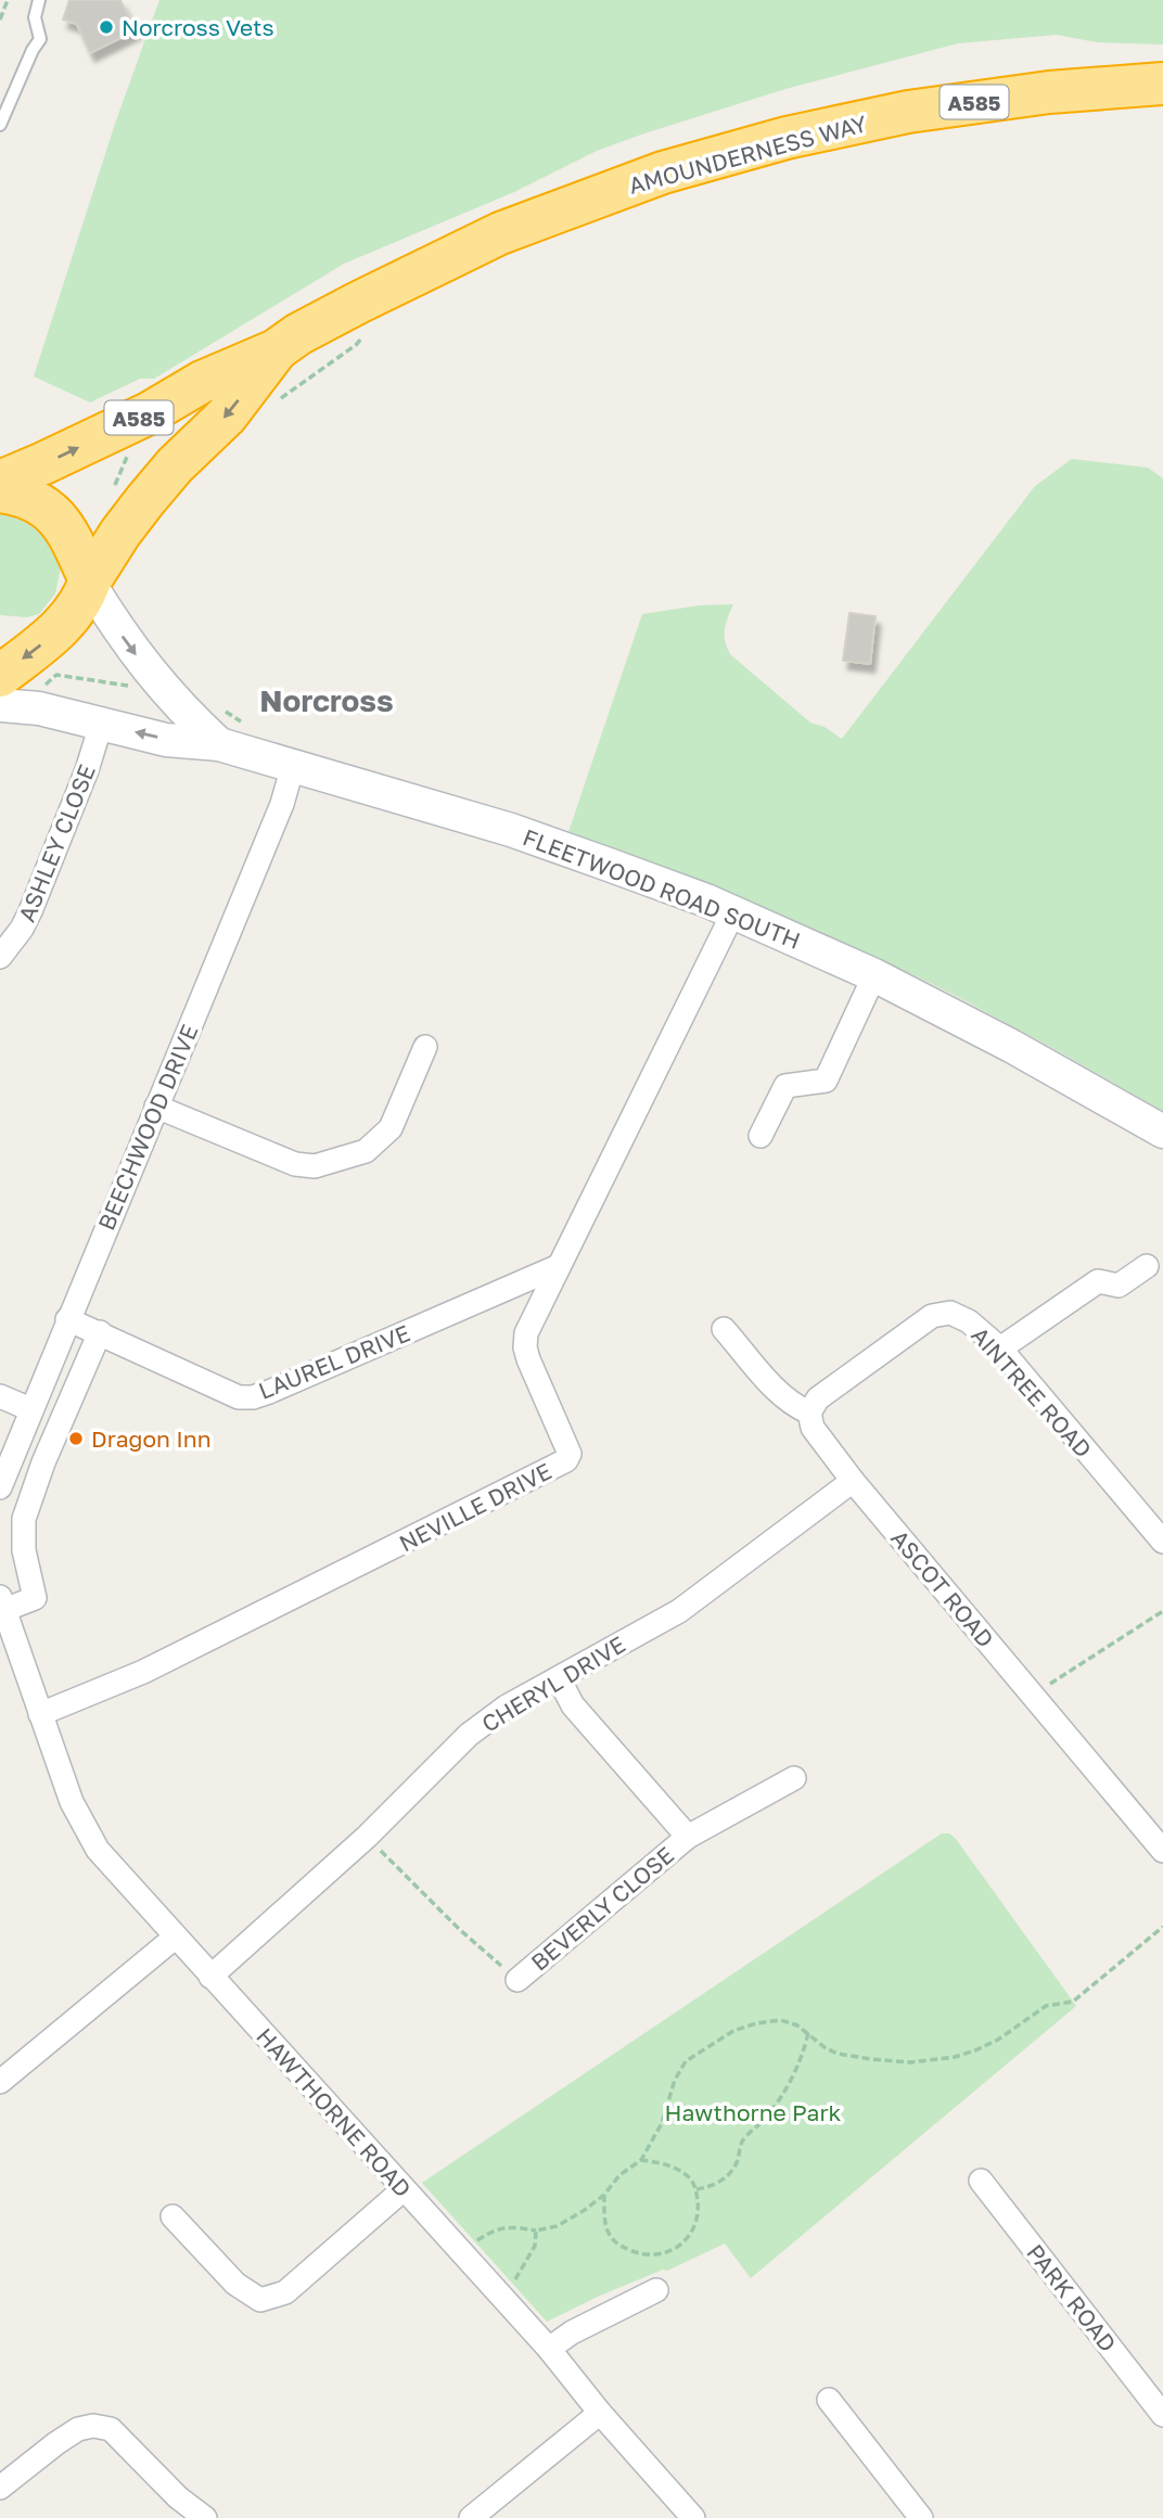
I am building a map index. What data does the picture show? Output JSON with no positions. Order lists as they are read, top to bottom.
{
  "streets": {
    "highway": ["A585", "AMOUNDERNESS WAY"],
    "main road": ["FLEETWOOD ROAD SOUTH"],
    "street": [
      "ASHLEY CLOSE",
      "BEECHWOOD DRIVE",
      "LAUREL DRIVE",
      "AINTREE ROAD",
      "NEVILLE DRIVE",
      "ASCOT ROAD",
      "CHERYL DRIVE",
      "BEVERLY CLOSE",
      "HAWTHORNE ROAD",
      "PARK ROAD"
    ]
  },
  "crossings": [
    ["A585", "AMOUNDERNESS WAY"],
    ["A585", "FLEETWOOD ROAD SOUTH"],
    ["AMOUNDERNESS WAY", "FLEETWOOD ROAD SOUTH"],
    ["ASHLEY CLOSE", "FLEETWOOD ROAD SOUTH"],
    ["FLEETWOOD ROAD SOUTH", "BEECHWOOD DRIVE"],
    ["FLEETWOOD ROAD SOUTH", "NEVILLE DRIVE"],
    ["BEECHWOOD DRIVE", "LAUREL DRIVE"],
    ["LAUREL DRIVE", "NEVILLE DRIVE"],
    ["AINTREE ROAD", "ASCOT ROAD"],
    ["NEVILLE DRIVE", "HAWTHORNE ROAD"],
    ["ASCOT ROAD", "CHERYL DRIVE"],
    ["CHERYL DRIVE", "BEVERLY CLOSE"],
    ["CHERYL DRIVE", "HAWTHORNE ROAD"]
  ],
  "districts": ["Norcross"],
  "parks": ["Hawthorne Park"],
  "places": ["Norcross Vets", "Dragon Inn"]
}
